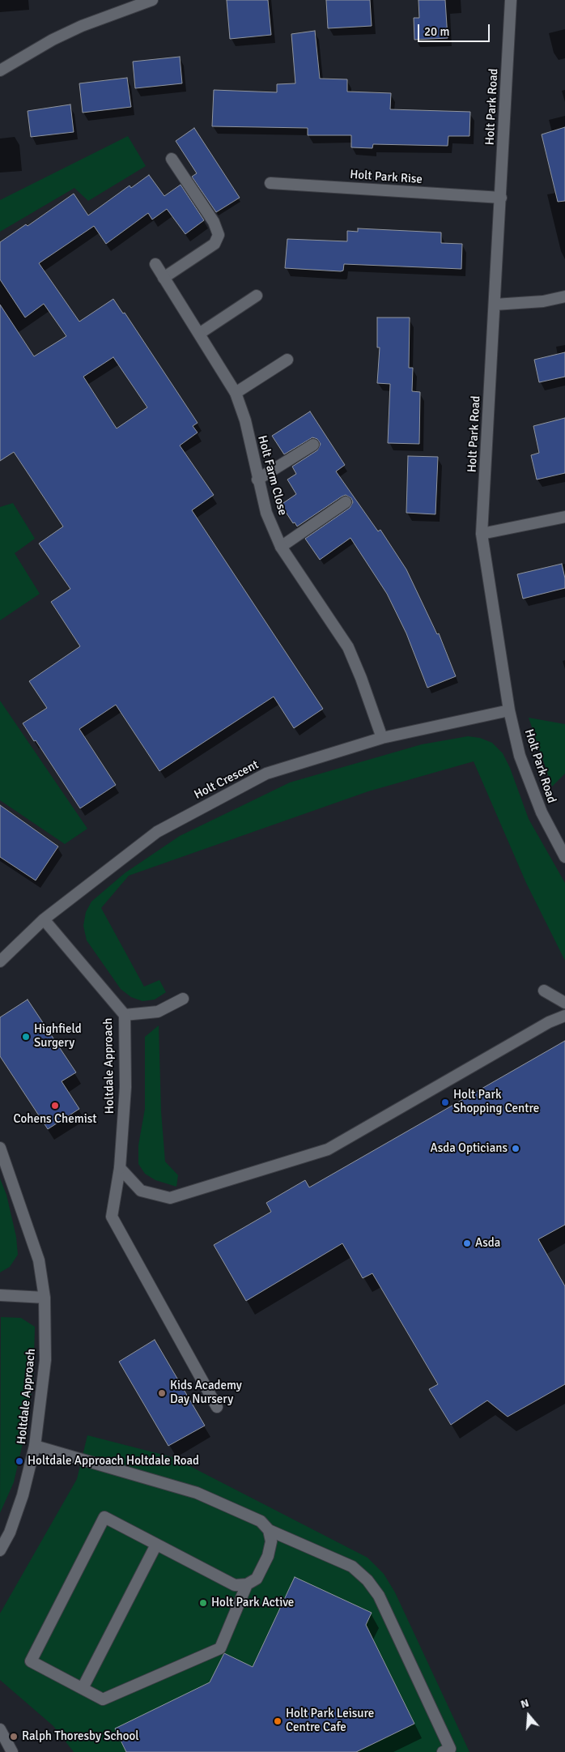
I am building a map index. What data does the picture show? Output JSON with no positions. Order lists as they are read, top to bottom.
{
  "streets": {
    "street": [
      "Holt Park Road",
      "Holt Park Rise",
      "Holt Farm Close",
      "Holt Crescent",
      "Holtdale Approach"
    ]
  },
  "crossings": [
    ["Holt Park Road", "Holt Park Rise"],
    ["Holt Park Road", "Holt Crescent"],
    ["Holt Farm Close", "Holt Crescent"],
    ["Holt Crescent", "Holtdale Approach"]
  ],
  "places": [
    "Highfield Surgery",
    "Holt Park Shopping Centre",
    "Cohens Chemist",
    "Asda Opticians",
    "Asda",
    "Kids Academy Day Nursery",
    "Holtdale Approach Holtdale Road",
    "Holt Park Active",
    "Holt Park Leisure Centre Cafe",
    "Ralph Thoresby School"
  ],
  "scale_bar": "20 m",
  "north": "top"
}
